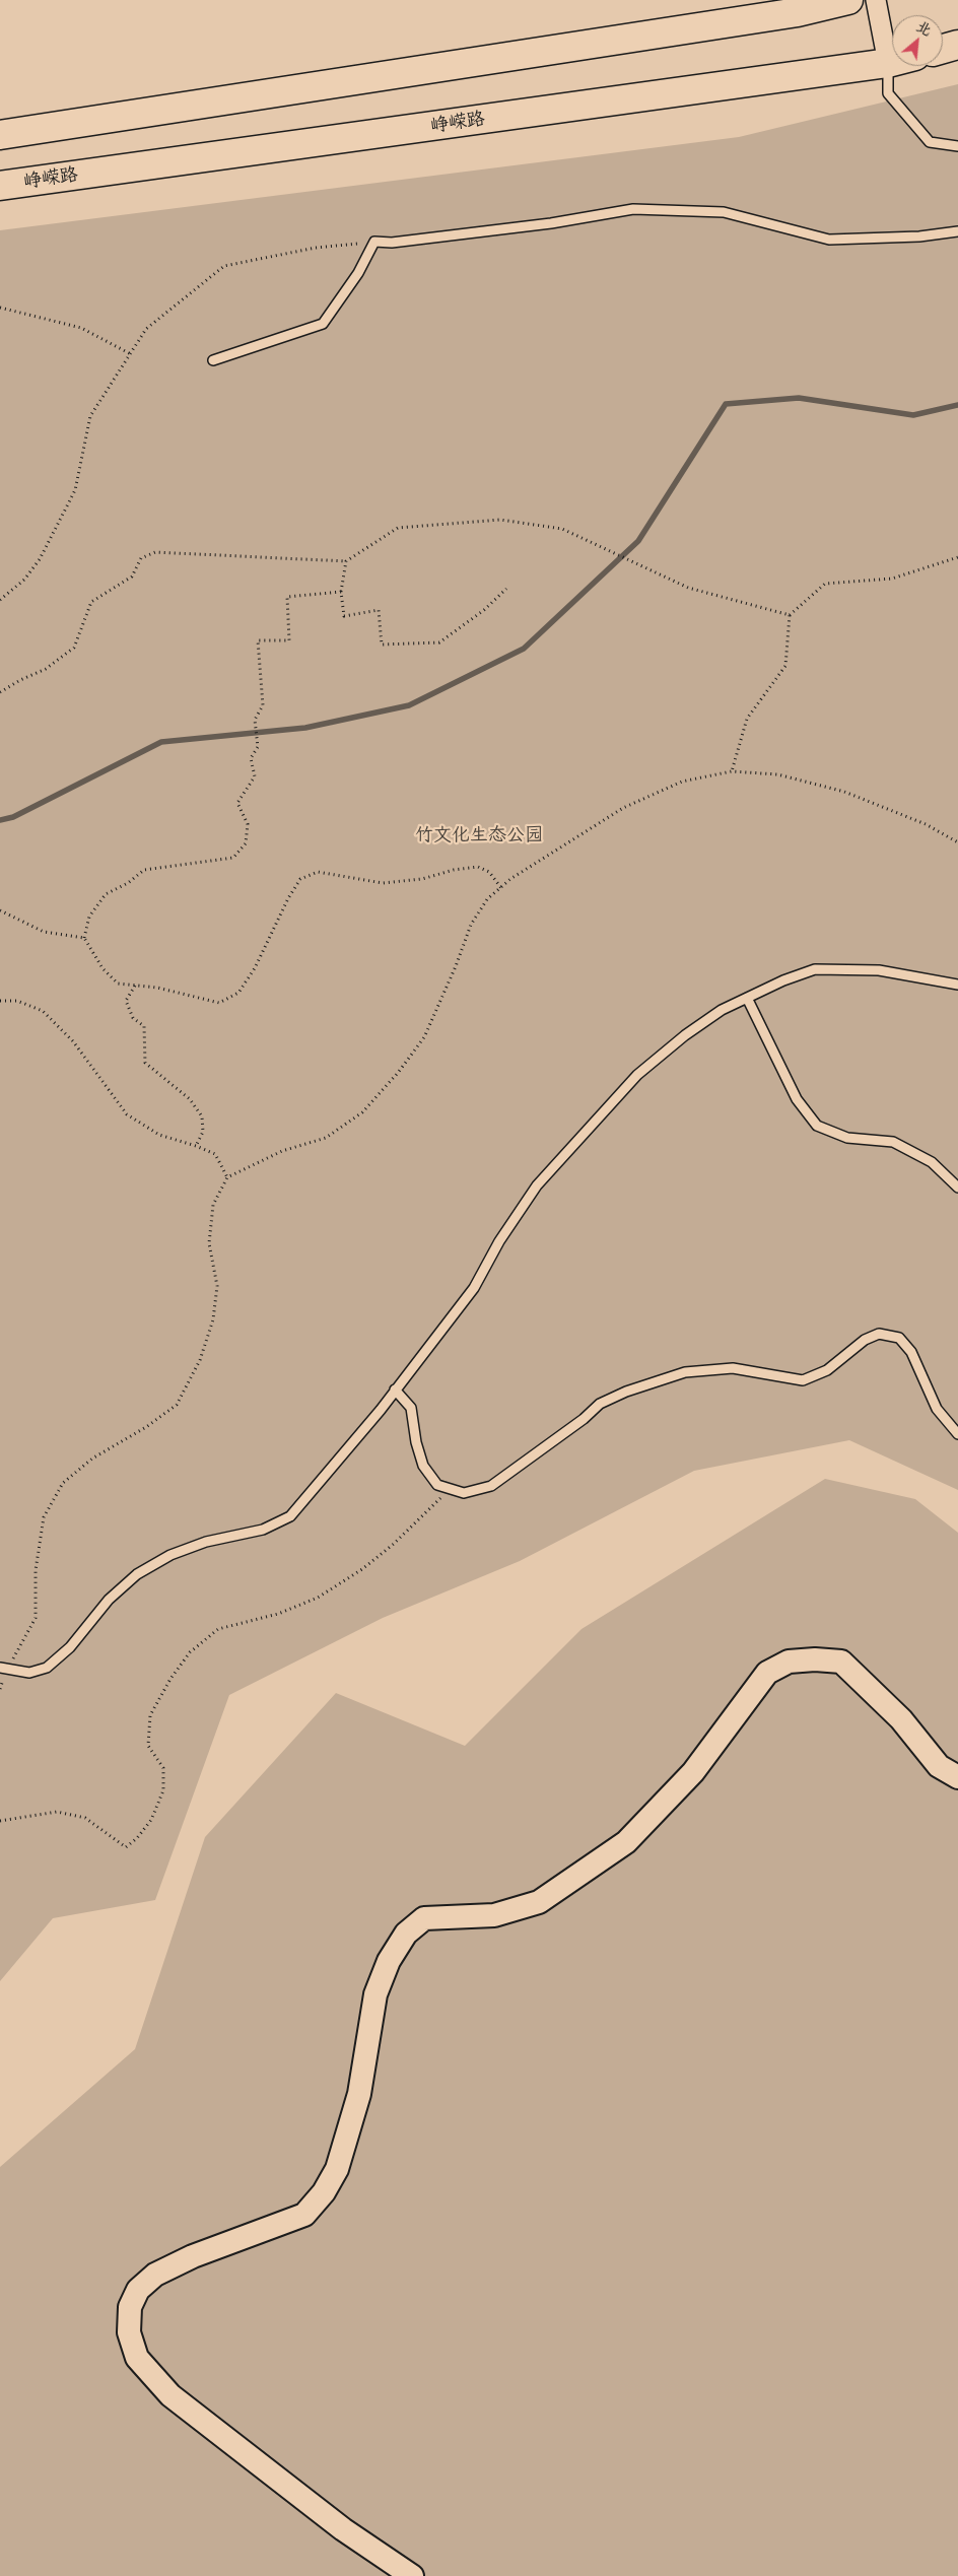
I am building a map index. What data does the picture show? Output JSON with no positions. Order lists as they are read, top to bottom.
{
  "streets": {
    "main road": ["峥嵘路"]
  },
  "parks": ["竹文化生态公园"],
  "north": "top right"
}
